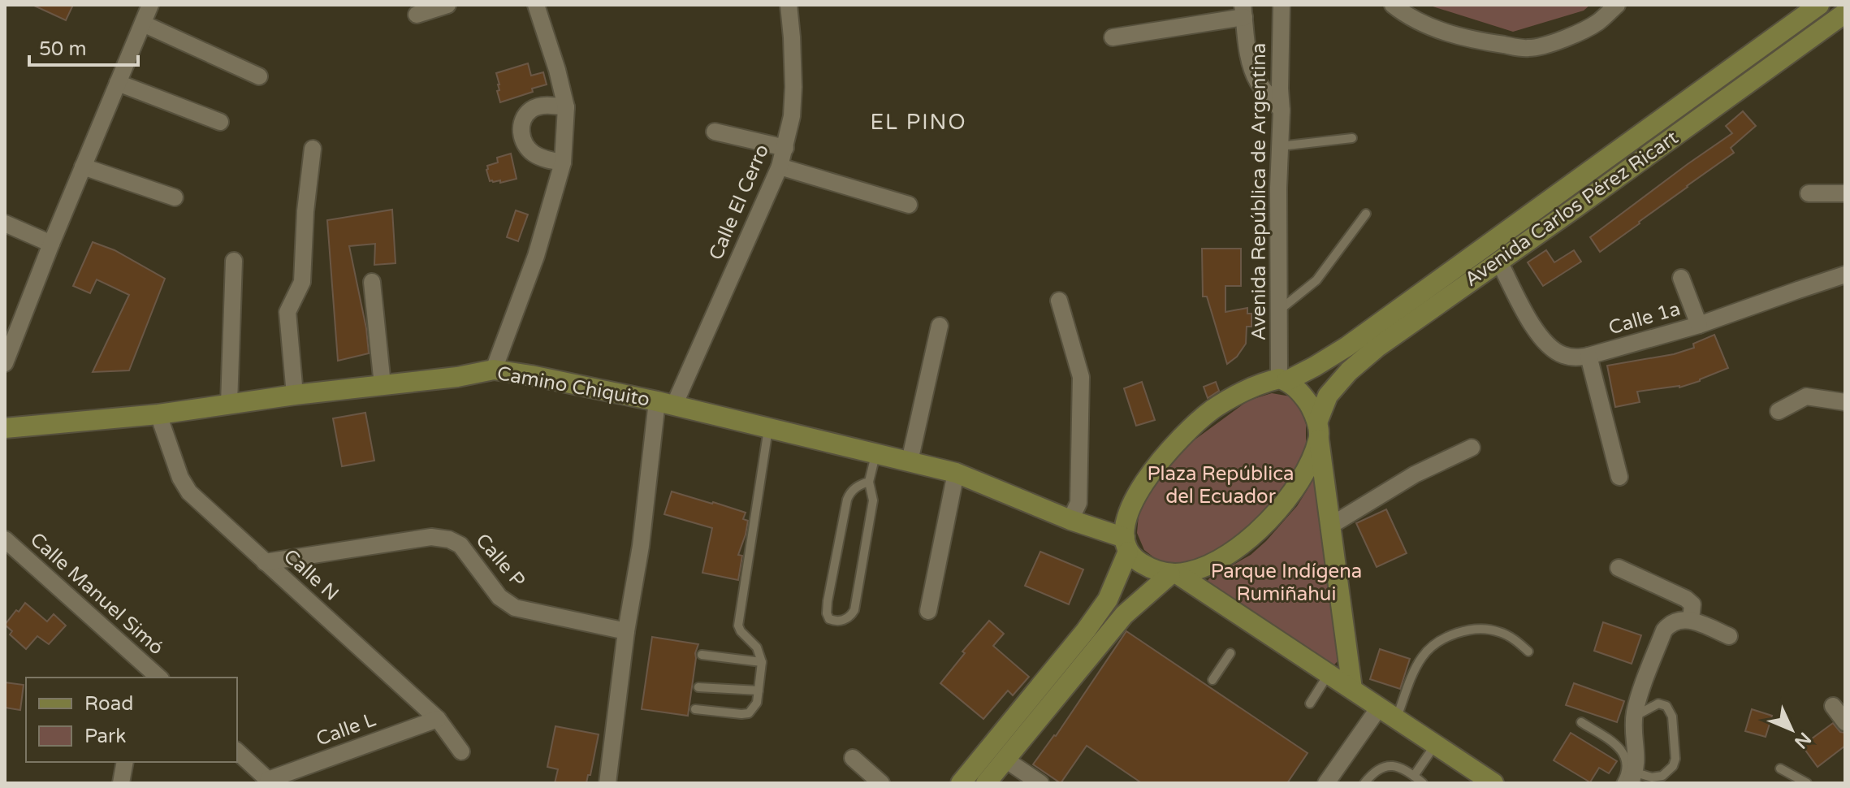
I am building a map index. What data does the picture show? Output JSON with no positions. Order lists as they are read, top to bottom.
{
  "streets": {
    "main road": ["Avenida Carlos Pérez Ricart", "Camino Chiquito"],
    "street": [
      "Avenida República de Argentina",
      "Calle El Cerro",
      "Calle 1a",
      "Calle P",
      "Calle N",
      "Calle Manuel Simó",
      "Calle L"
    ]
  },
  "crossings": [
    ["Avenida República de Argentina", "Avenida Carlos Pérez Ricart"],
    ["Calle El Cerro", "Camino Chiquito"],
    ["Calle El Cerro", "Calle P"],
    ["Avenida Carlos Pérez Ricart", "Calle 1a"],
    ["Camino Chiquito", "Calle N"],
    ["Calle P", "Calle N"],
    ["Calle N", "Calle L"]
  ],
  "districts": ["EL PINO"],
  "parks": ["Plaza República del Ecuador", "Parque Indígena Rumiñahui"],
  "legend": ["Road", "Park"],
  "scale_bar": "50 m",
  "north": "bottom right"
}
